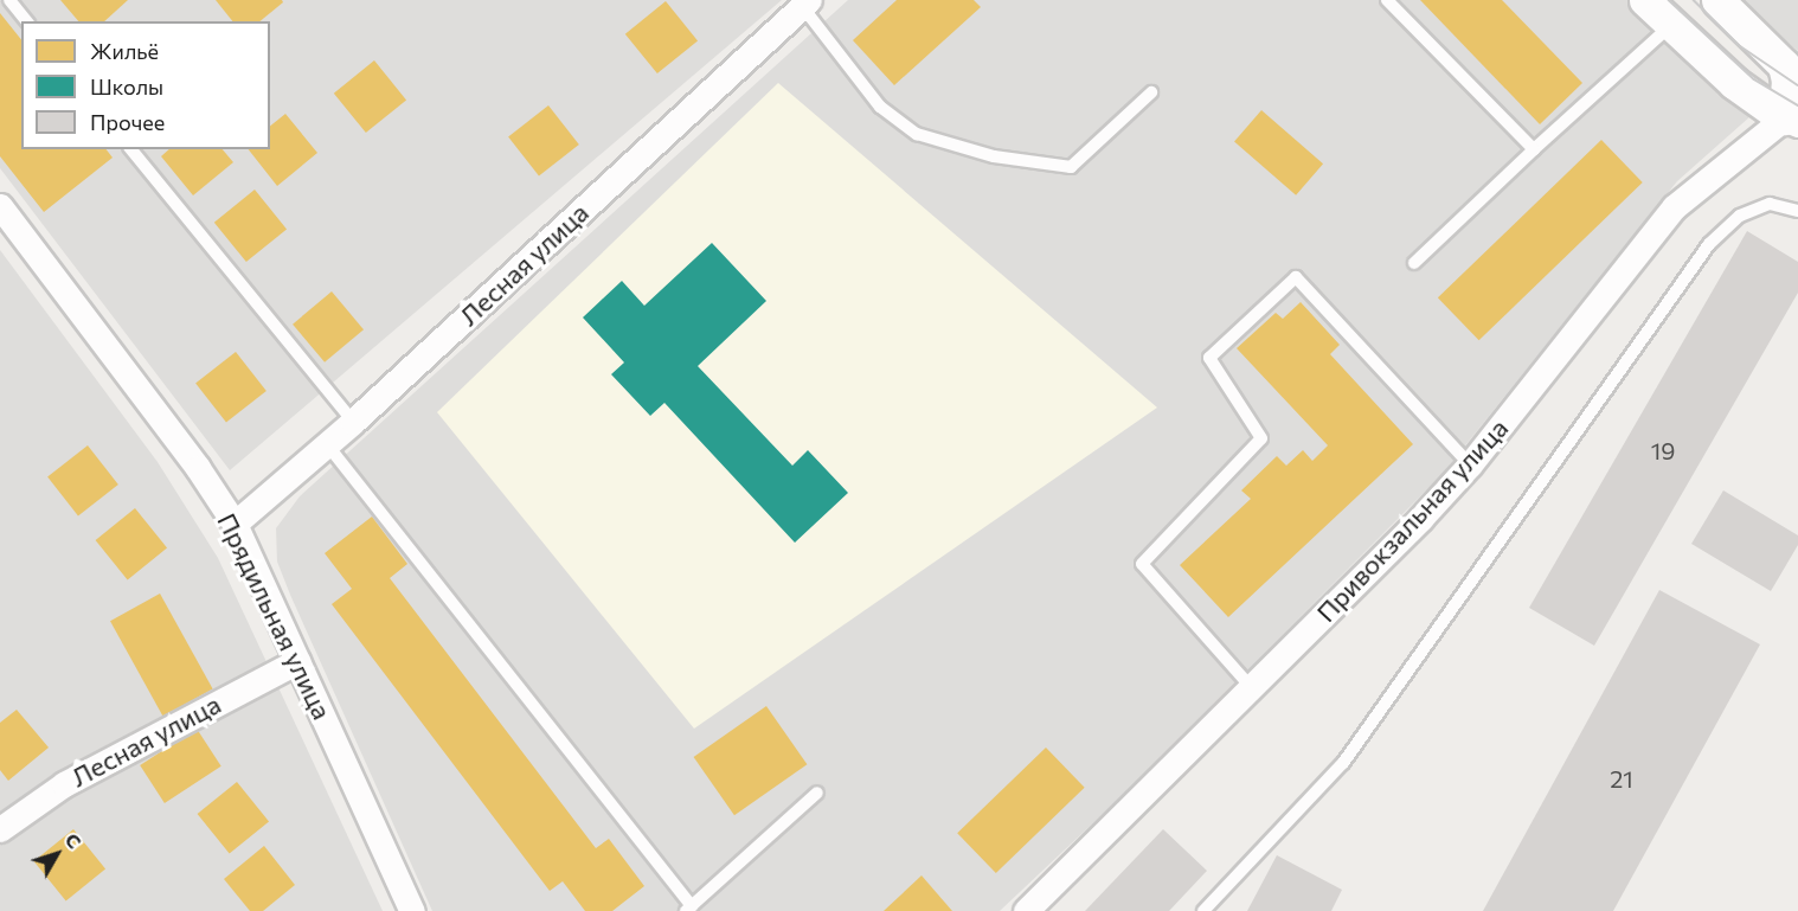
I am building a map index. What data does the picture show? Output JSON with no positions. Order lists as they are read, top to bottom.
{
  "streets": {
    "street": ["Лесная улица", "Привокзальная улица", "Прядильная улица"]
  },
  "crossings": [
    ["Лесная улица", "Прядильная улица"]
  ],
  "house_numbers": ["19", "21"],
  "legend": ["Жильё", "Школы", "Прочее"],
  "north": "top right"
}
